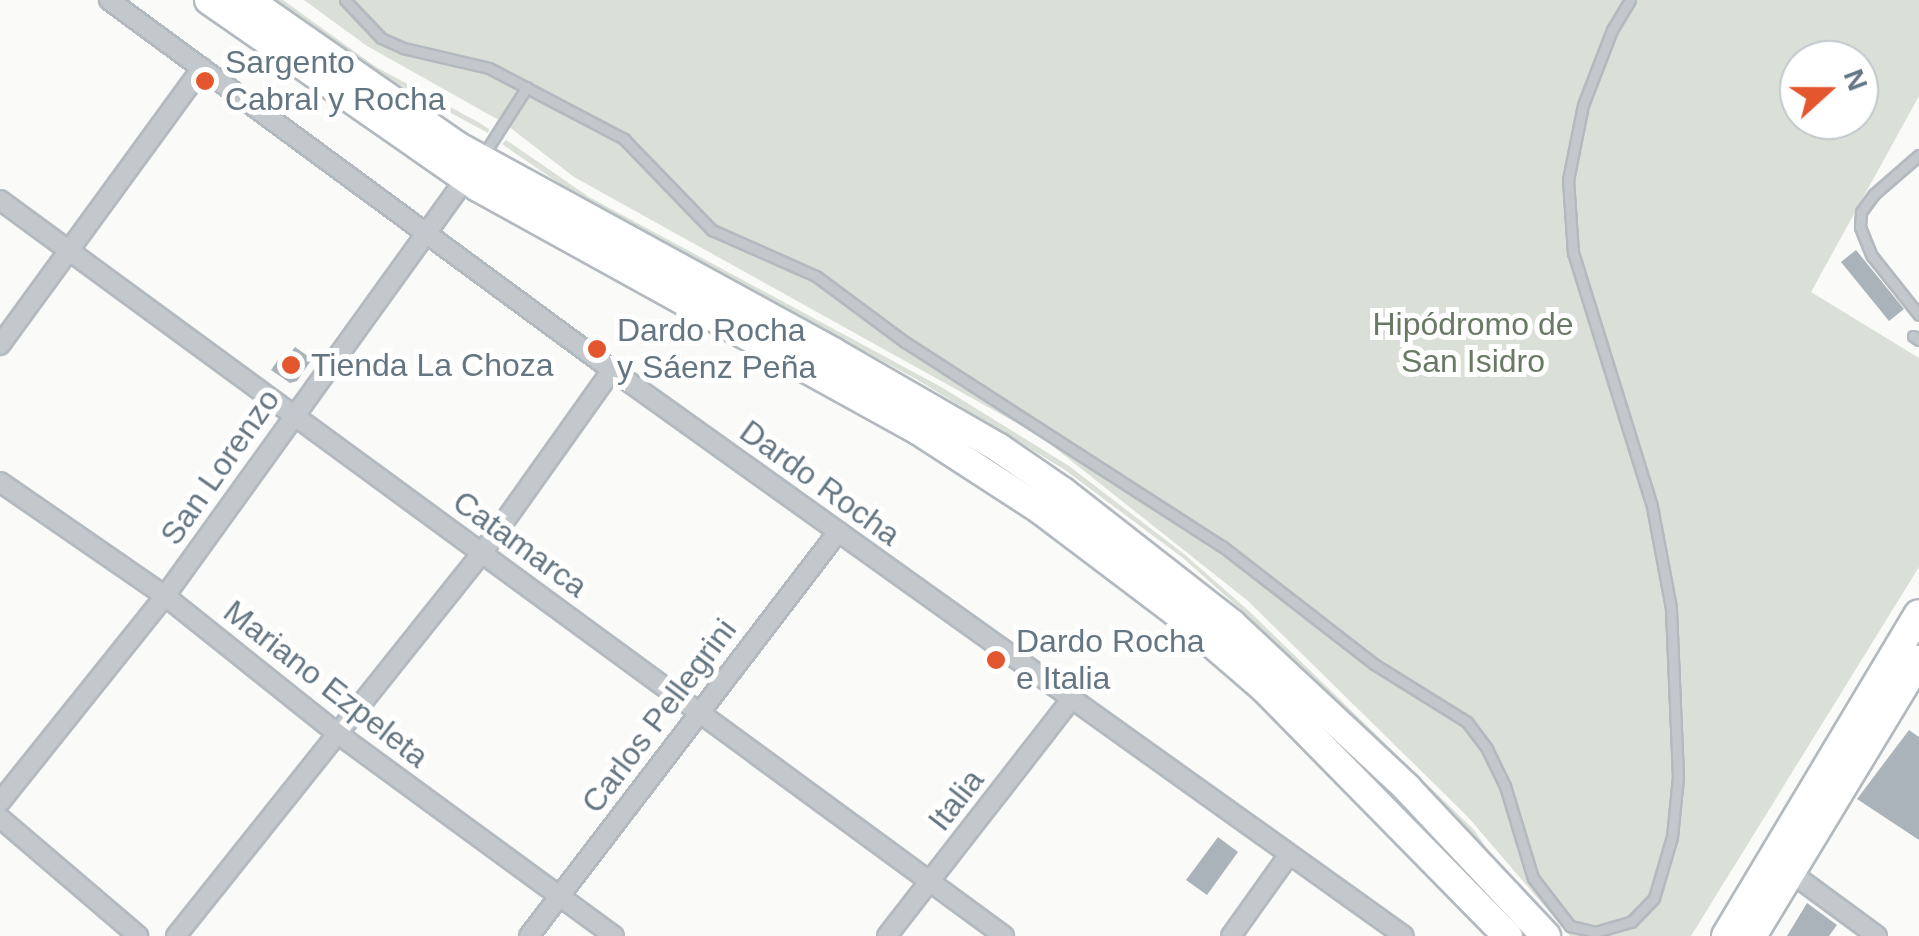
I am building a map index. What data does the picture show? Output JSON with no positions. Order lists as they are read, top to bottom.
{
  "streets": {
    "street": [
      "San Lorenzo",
      "Dardo Rocha",
      "Catamarca",
      "Mariano Ezpeleta",
      "Carlos Pellegrini",
      "Italia"
    ]
  },
  "crossings": [
    ["San Lorenzo", "Dardo Rocha"],
    ["San Lorenzo", "Catamarca"],
    ["San Lorenzo", "Mariano Ezpeleta"],
    ["Dardo Rocha", "Carlos Pellegrini"],
    ["Dardo Rocha", "Italia"],
    ["Catamarca", "Carlos Pellegrini"],
    ["Catamarca", "Italia"],
    ["Mariano Ezpeleta", "Carlos Pellegrini"]
  ],
  "parks": ["Hipódromo de San Isidro"],
  "places": [
    "Sargento Cabral y Rocha",
    "Dardo Rocha y Sáenz Peña",
    "Tienda La Choza",
    "Dardo Rocha e Italia"
  ],
  "north": "right"
}
